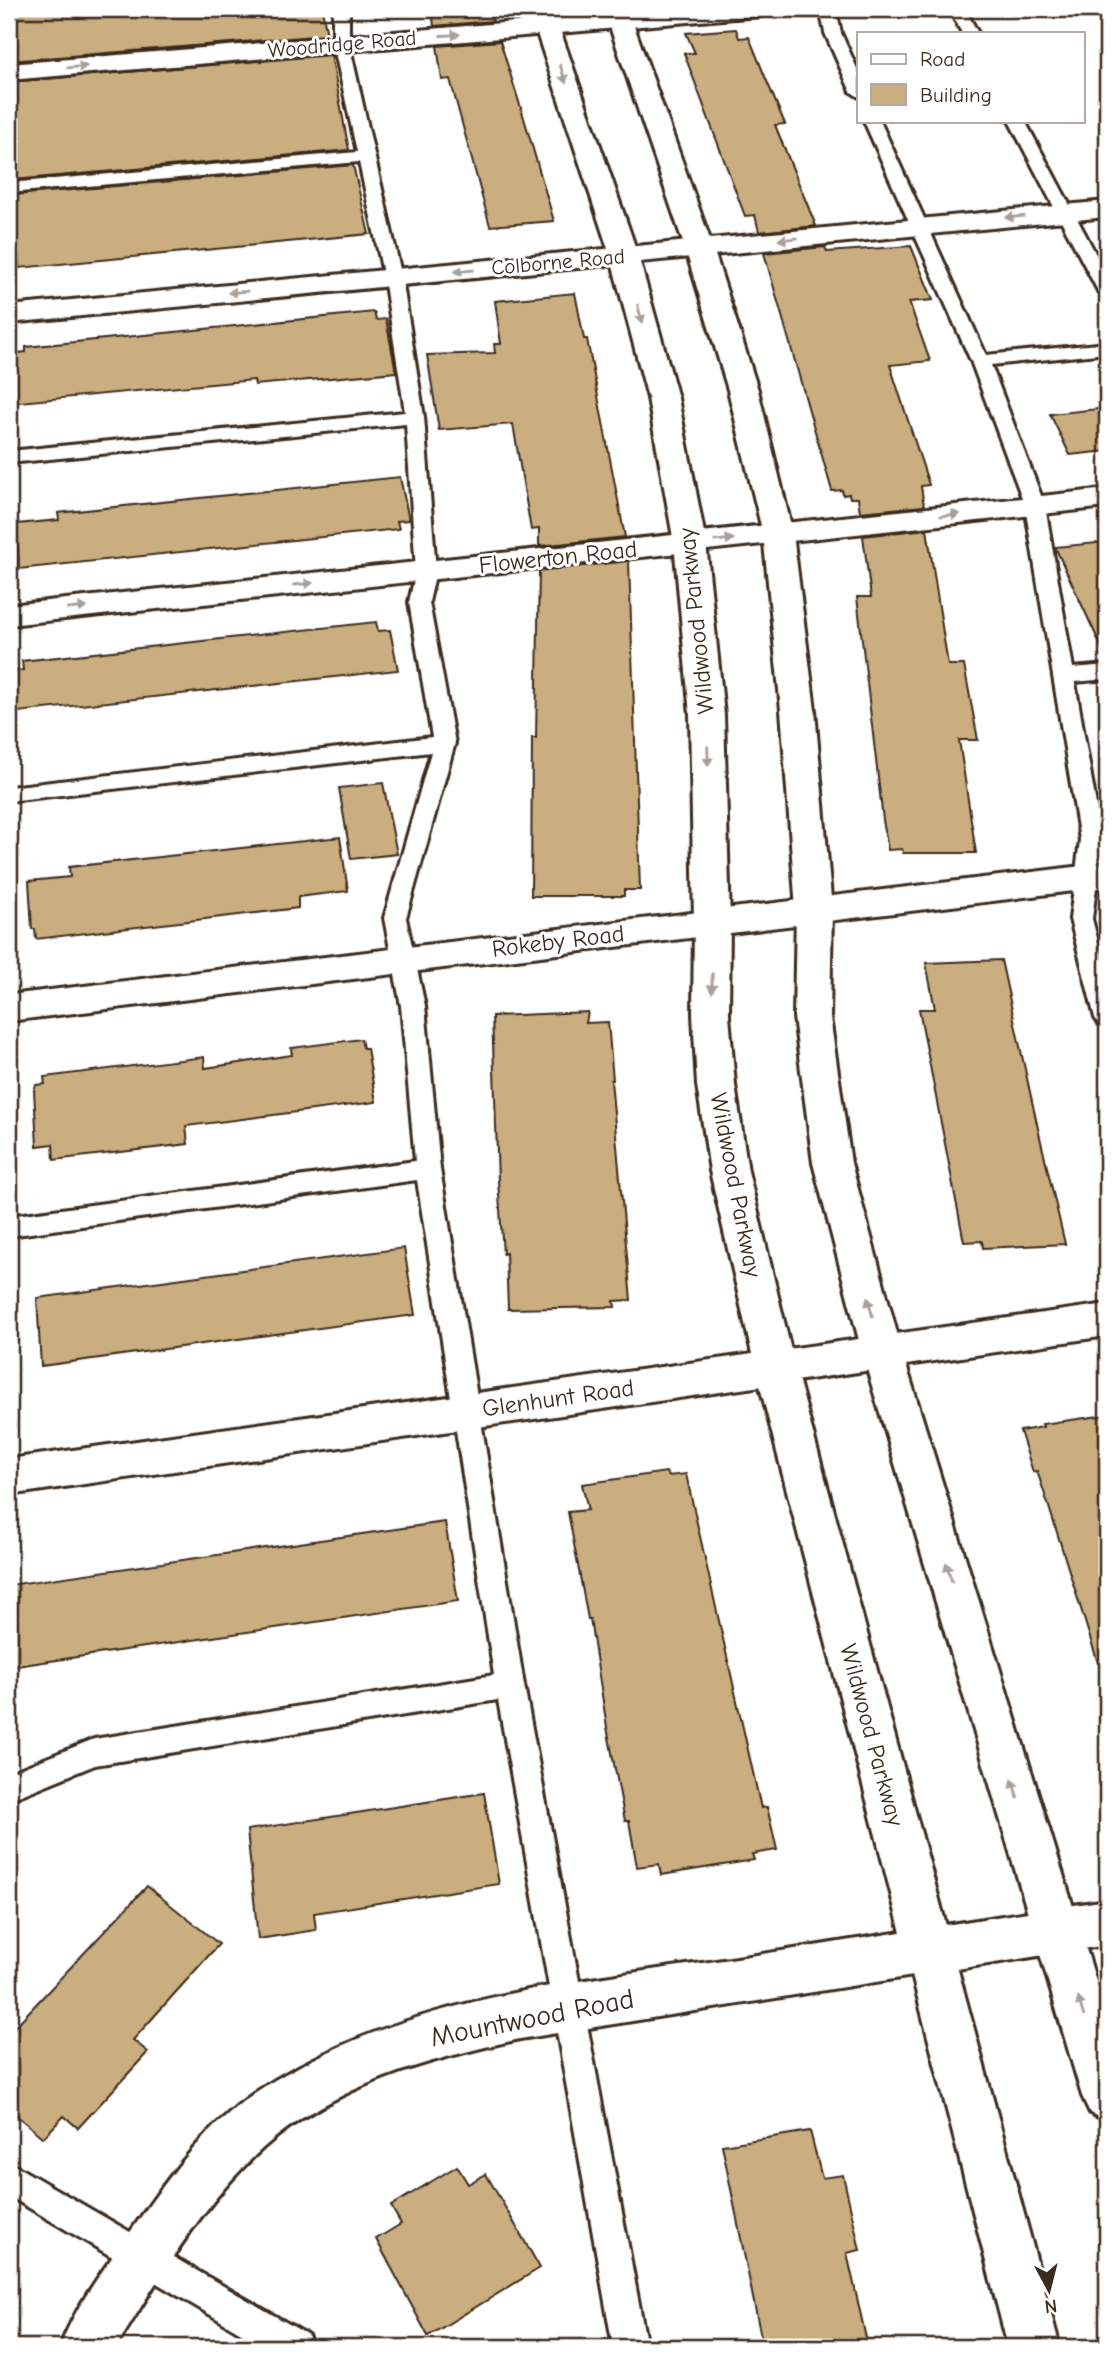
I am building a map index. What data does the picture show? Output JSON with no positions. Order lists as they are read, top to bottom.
{
  "streets": {
    "street": [
      "Woodridge Road",
      "Colborne Road",
      "Flowerton Road",
      "Wildwood Parkway",
      "Rokeby Road",
      "Glenhunt Road",
      "Mountwood Road"
    ]
  },
  "crossings": [
    ["Woodridge Road", "Wildwood Parkway"],
    ["Colborne Road", "Wildwood Parkway"],
    ["Flowerton Road", "Wildwood Parkway"],
    ["Wildwood Parkway", "Rokeby Road"],
    ["Wildwood Parkway", "Glenhunt Road"],
    ["Wildwood Parkway", "Mountwood Road"]
  ],
  "one_way": ["Woodridge Road", "Colborne Road", "Flowerton Road"],
  "legend": ["Road", "Building"],
  "north": "bottom"
}
